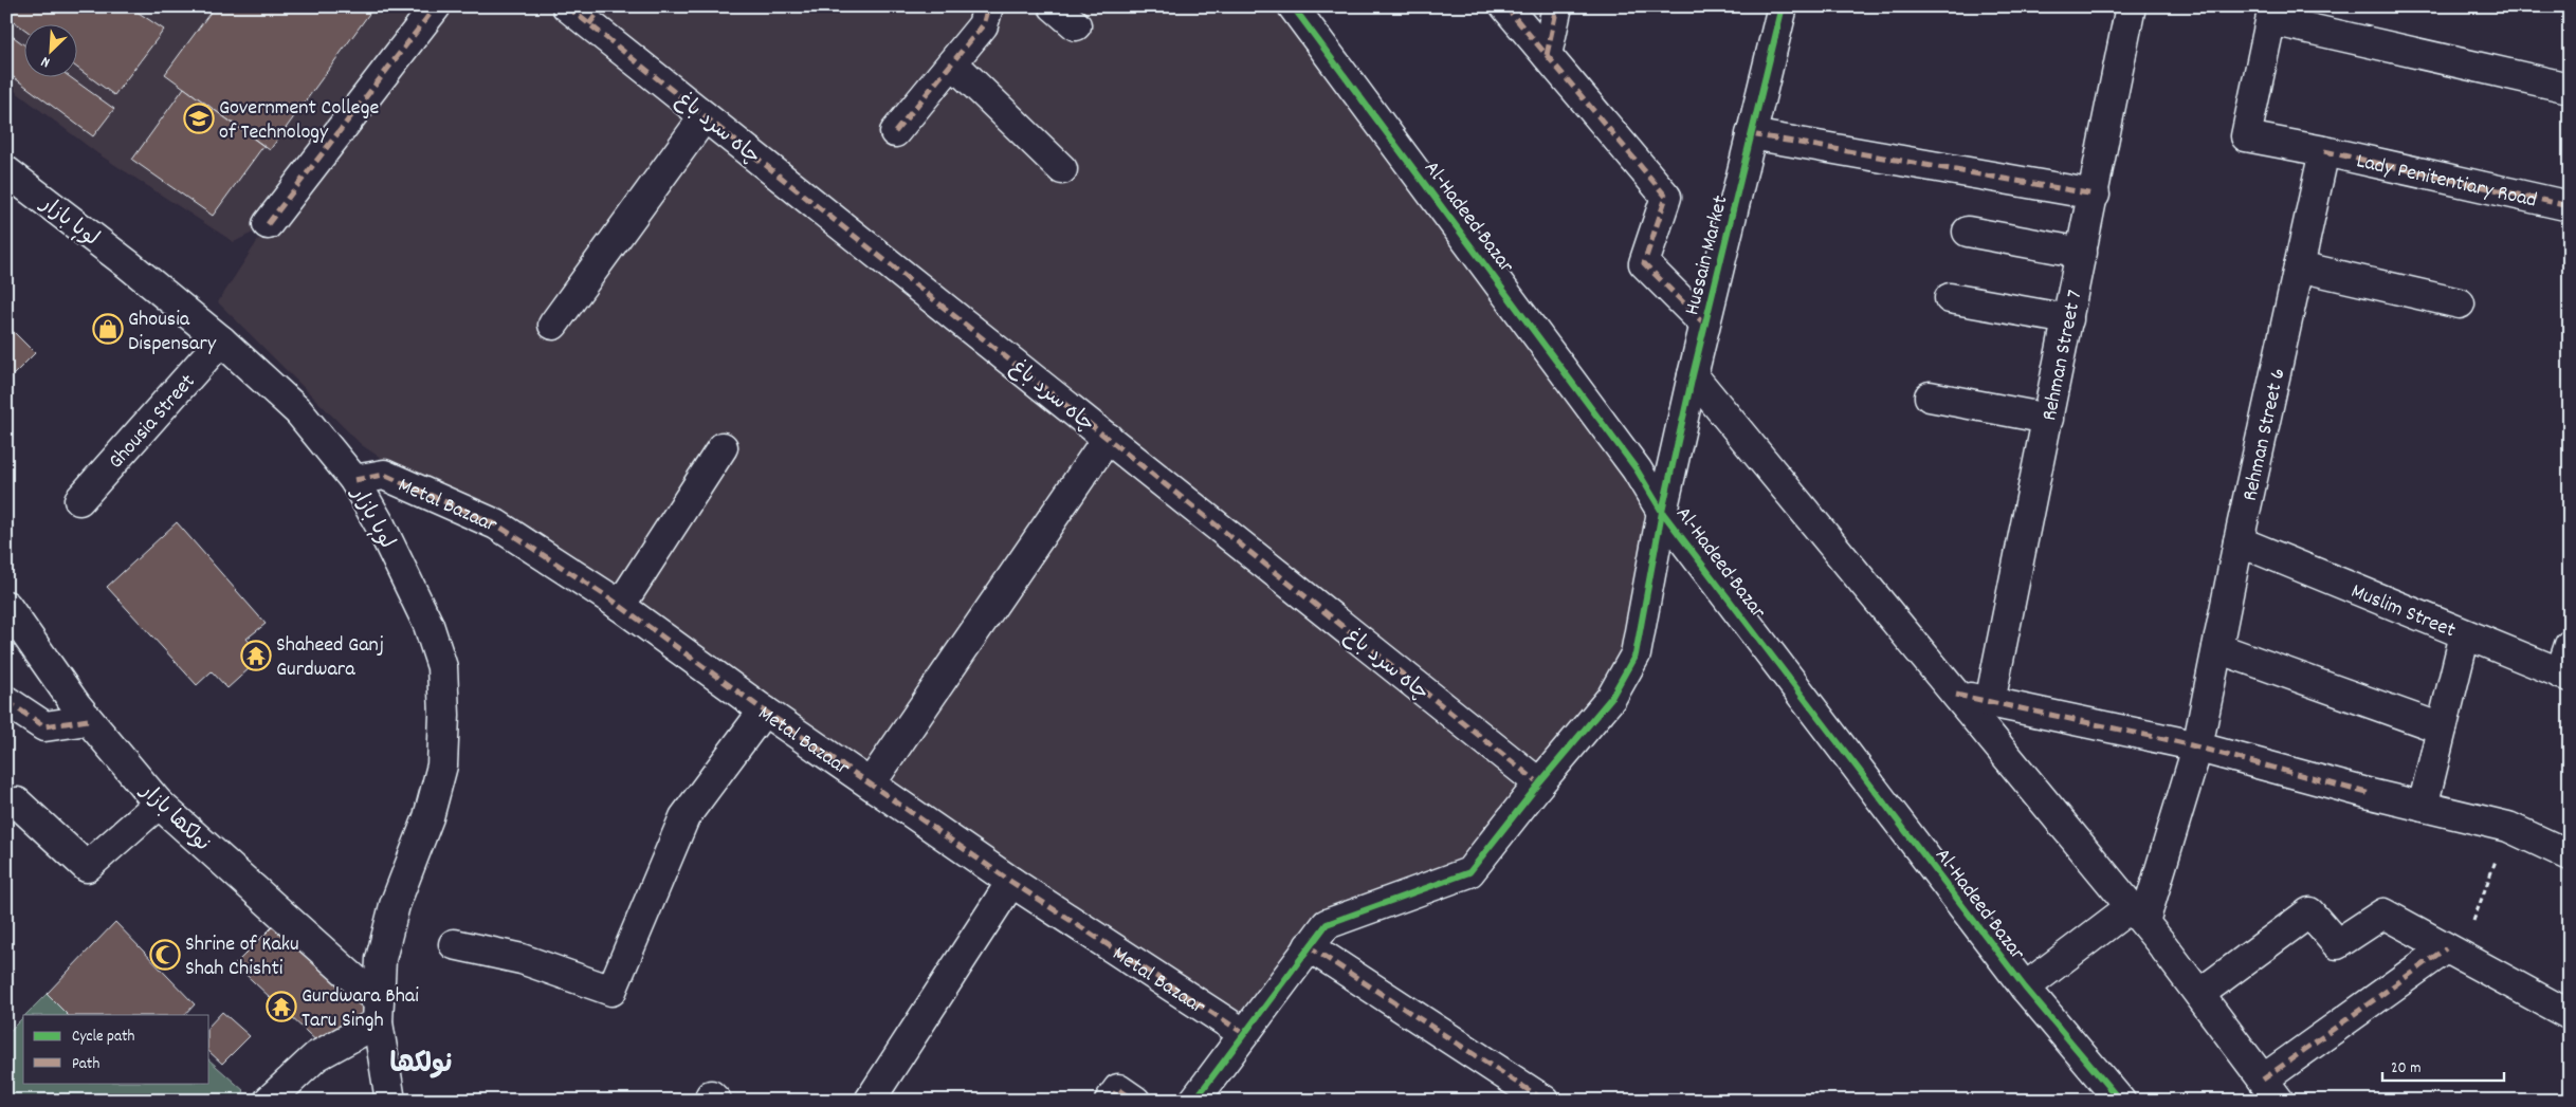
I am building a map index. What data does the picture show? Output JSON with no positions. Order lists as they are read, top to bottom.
{
  "streets": {
    "street": [
      "چاہ سرد باغ",
      "Lady Penitentiary Road",
      "Al-Hadeed Bazar",
      "لوہا بازار",
      "Hussain Market",
      "Rehman Street 7",
      "Ghousia Street",
      "Rehman Street 6",
      "Metal Bazaar",
      "Muslim Street",
      "نولکھا بازار"
    ]
  },
  "crossings": [
    ["چاہ سرد باغ", "Hussain Market"],
    ["Lady Penitentiary Road", "Rehman Street 6"],
    ["Al-Hadeed Bazar", "Hussain Market"],
    ["لوہا بازار", "Ghousia Street"],
    ["لوہا بازار", "Metal Bazaar"],
    ["لوہا بازار", "نولکھا بازار"],
    ["Hussain Market", "Metal Bazaar"],
    ["Rehman Street 6", "Muslim Street"]
  ],
  "districts": ["نولکھا"],
  "places": {
    "school or university": ["Government College of Technology"],
    "shop": ["Ghousia Dispensary"],
    "temple": ["Shaheed Ganj Gurdwara", "Gurdwara Bhai Taru Singh"],
    "mosque": ["Shrine of Kaku Shah Chishti"]
  },
  "legend": ["Cycle path", "Path"],
  "scale_bar": "20 m",
  "north": "bottom left"
}
